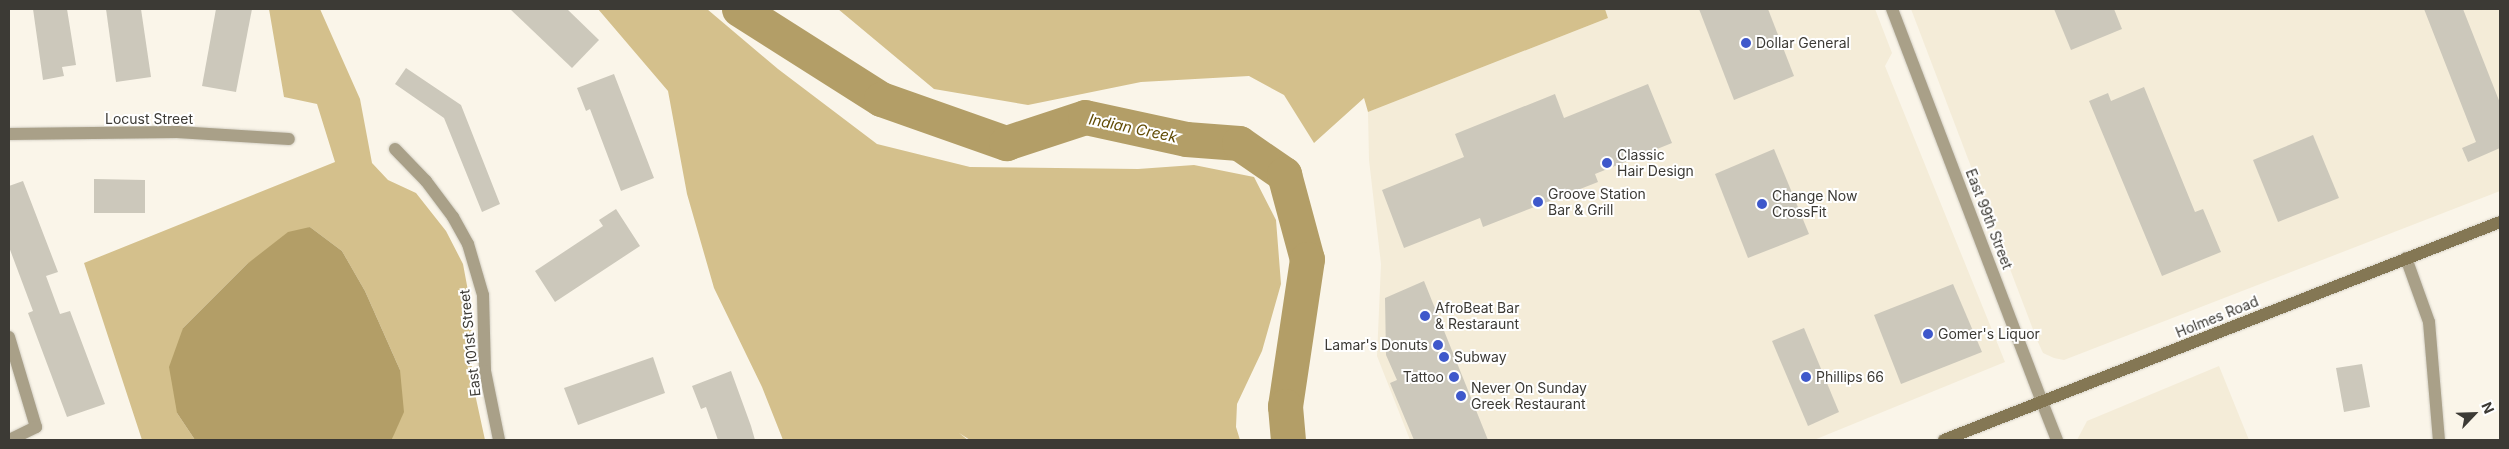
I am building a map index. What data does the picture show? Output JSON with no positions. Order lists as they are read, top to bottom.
{
  "streets": {
    "main road": ["Holmes Road"],
    "street": ["Locust Street", "East 99th Street", "East 101st Street"]
  },
  "crossings": [
    ["East 99th Street", "Holmes Road"]
  ],
  "water": ["Indian Creek"],
  "places": [
    "Dollar General",
    "Classic Hair Design",
    "Groove Station Bar & Grill",
    "Change Now CrossFit",
    "AfroBeat Bar & Restaraunt",
    "Gomer's Liquor",
    "Lamar's Donuts",
    "Subway",
    "Tattoo",
    "Phillips 66",
    "Never On Sunday Greek Restaurant"
  ],
  "north": "top right"
}
